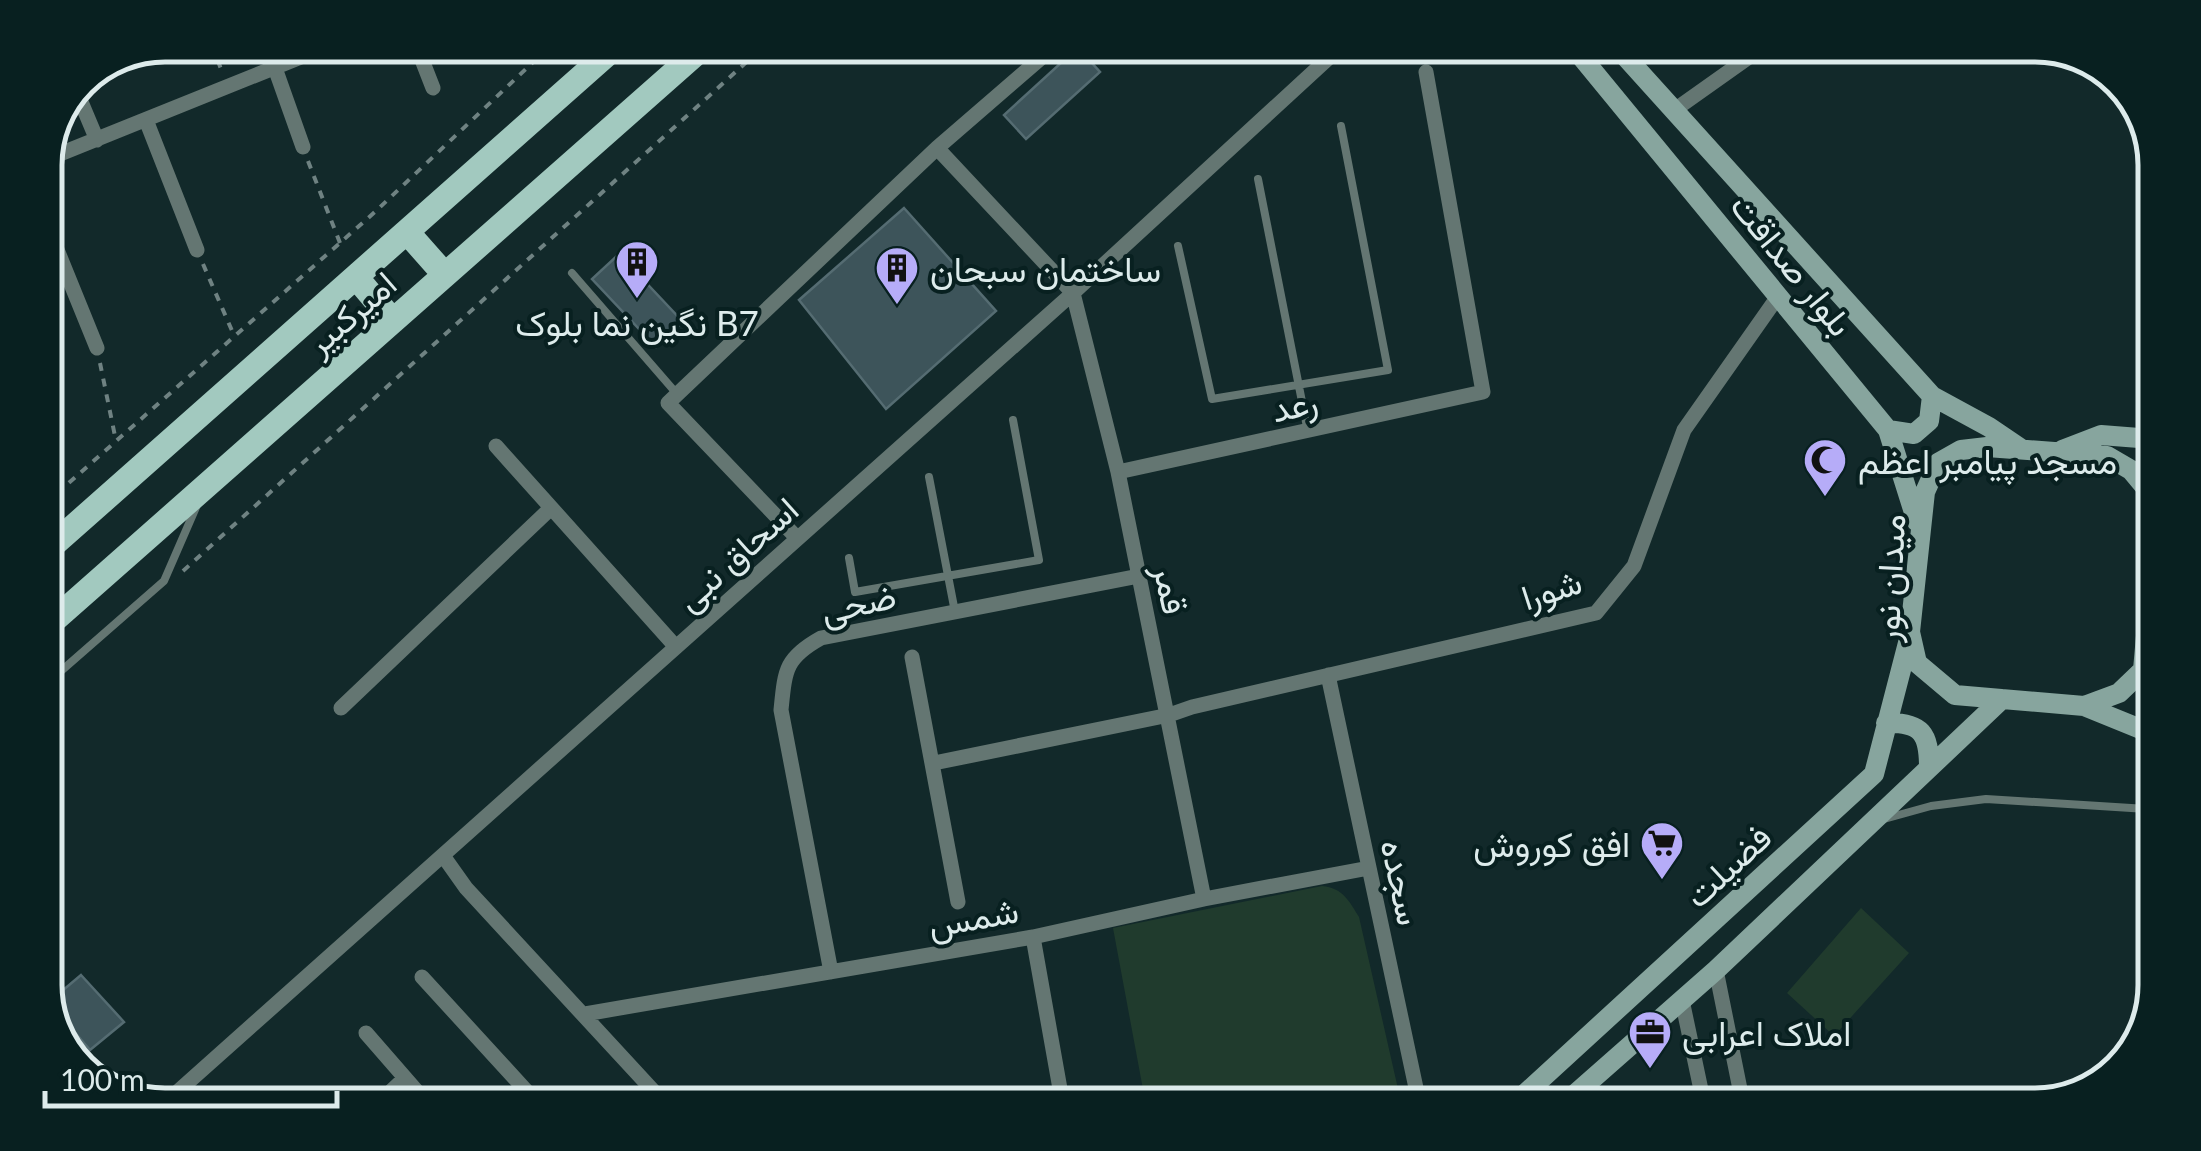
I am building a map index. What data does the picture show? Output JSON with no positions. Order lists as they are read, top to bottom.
{
  "streets": {
    "main road": ["امیرکبیر"],
    "street": [
      "بلوار صداقت",
      "رعد",
      "اسحاق نبی",
      "میدان نور",
      "شورا",
      "قمر",
      "ضحی",
      "فضیلت",
      "سجده",
      "شمس"
    ]
  },
  "crossings": [
    ["بلوار صداقت", "میدان نور"],
    ["بلوار صداقت", "شورا"],
    ["رعد", "قمر"],
    ["اسحاق نبی", "قمر"],
    ["میدان نور", "فضیلت"],
    ["شورا", "قمر"],
    ["شورا", "سجده"],
    ["قمر", "ضحی"],
    ["قمر", "شمس"],
    ["ضحی", "شمس"],
    ["سجده", "شمس"]
  ],
  "places": {
    "building": ["نگین نما بلوک B7", "ساختمان سبحان"],
    "mosque": ["مسجد پیامبر اعظم"],
    "supermarket": ["افق کوروش"],
    "office": ["املاک اعرابی"]
  },
  "scale_bar": "100 m"
}
